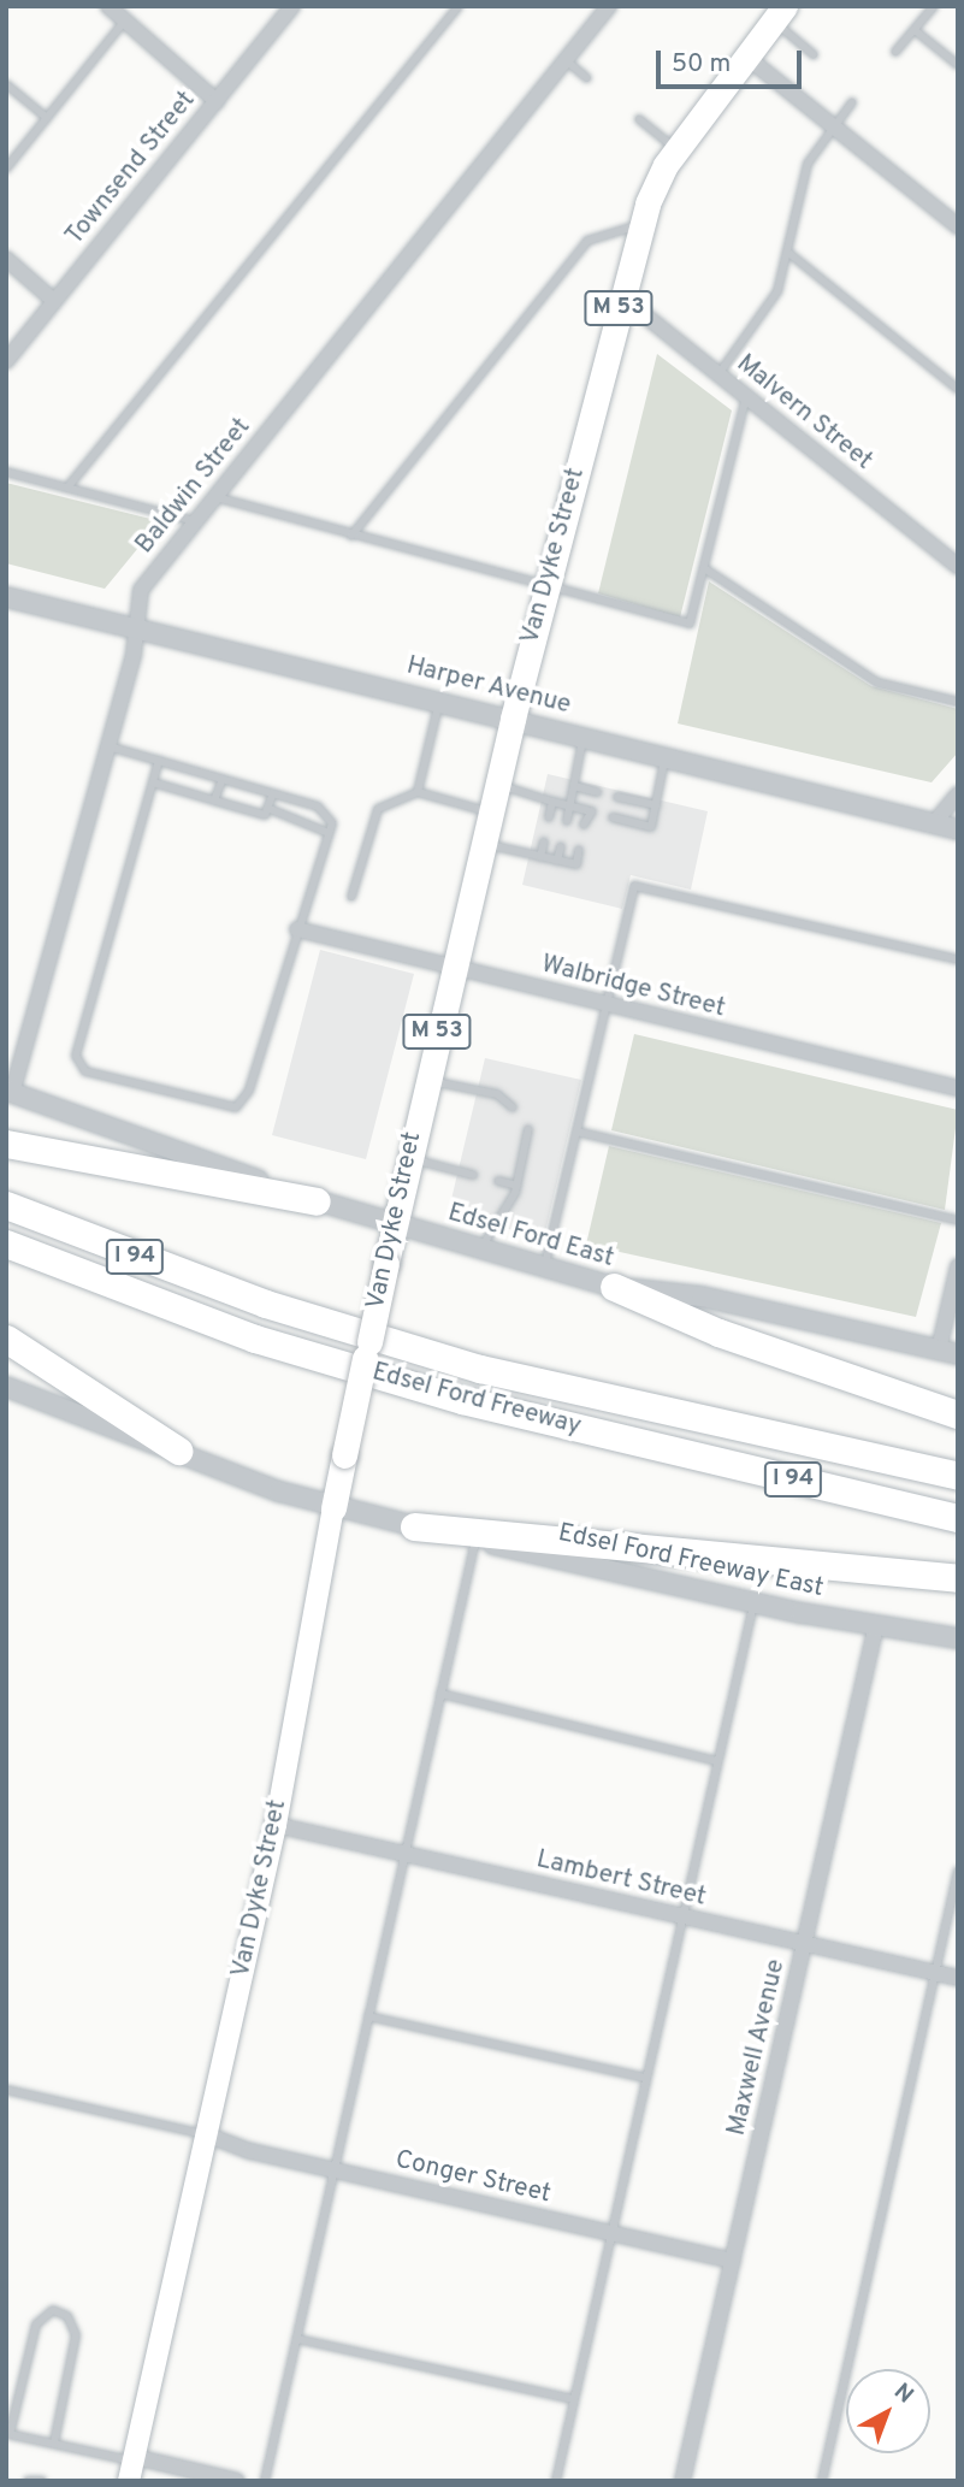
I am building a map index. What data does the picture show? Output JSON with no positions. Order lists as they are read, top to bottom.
{
  "streets": {
    "highway": ["I 94", "Edsel Ford Freeway"],
    "main road": ["M 53", "Van Dyke Street"],
    "street": [
      "Townsend Street",
      "Malvern Street",
      "Baldwin Street",
      "Harper Avenue",
      "Walbridge Street",
      "Edsel Ford East",
      "Edsel Ford Freeway East",
      "Lambert Street",
      "Maxwell Avenue",
      "Conger Street"
    ]
  },
  "crossings": [
    ["Malvern Street", "Van Dyke Street"],
    ["Baldwin Street", "Harper Avenue"],
    ["Baldwin Street", "Edsel Ford East"],
    ["Van Dyke Street", "Harper Avenue"],
    ["Van Dyke Street", "Walbridge Street"],
    ["Van Dyke Street", "Edsel Ford East"],
    ["Van Dyke Street", "Edsel Ford Freeway East"],
    ["Van Dyke Street", "Lambert Street"],
    ["Van Dyke Street", "Conger Street"],
    ["Edsel Ford Freeway East", "Maxwell Avenue"],
    ["Lambert Street", "Maxwell Avenue"],
    ["Maxwell Avenue", "Conger Street"]
  ],
  "scale_bar": "50 m",
  "north": "top right"
}
